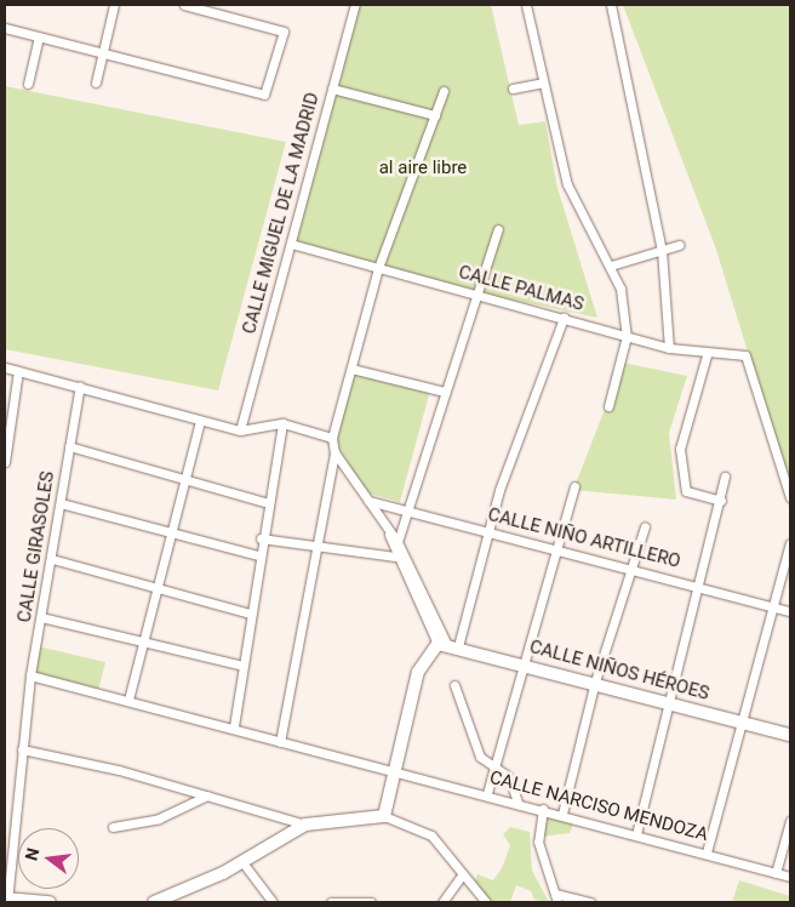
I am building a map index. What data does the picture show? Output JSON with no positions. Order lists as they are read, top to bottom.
{
  "streets": {
    "street": [
      "CALLE MIGUEL DE LA MADRID",
      "CALLE PALMAS",
      "CALLE NIÑO ARTILLERO",
      "CALLE GIRASOLES",
      "CALLE NIÑOS HÉROES",
      "CALLE NARCISO MENDOZA"
    ]
  },
  "crossings": [
    ["CALLE MIGUEL DE LA MADRID", "CALLE PALMAS"],
    ["CALLE GIRASOLES", "CALLE NARCISO MENDOZA"]
  ],
  "parks": ["al aire libre"],
  "north": "left"
}
